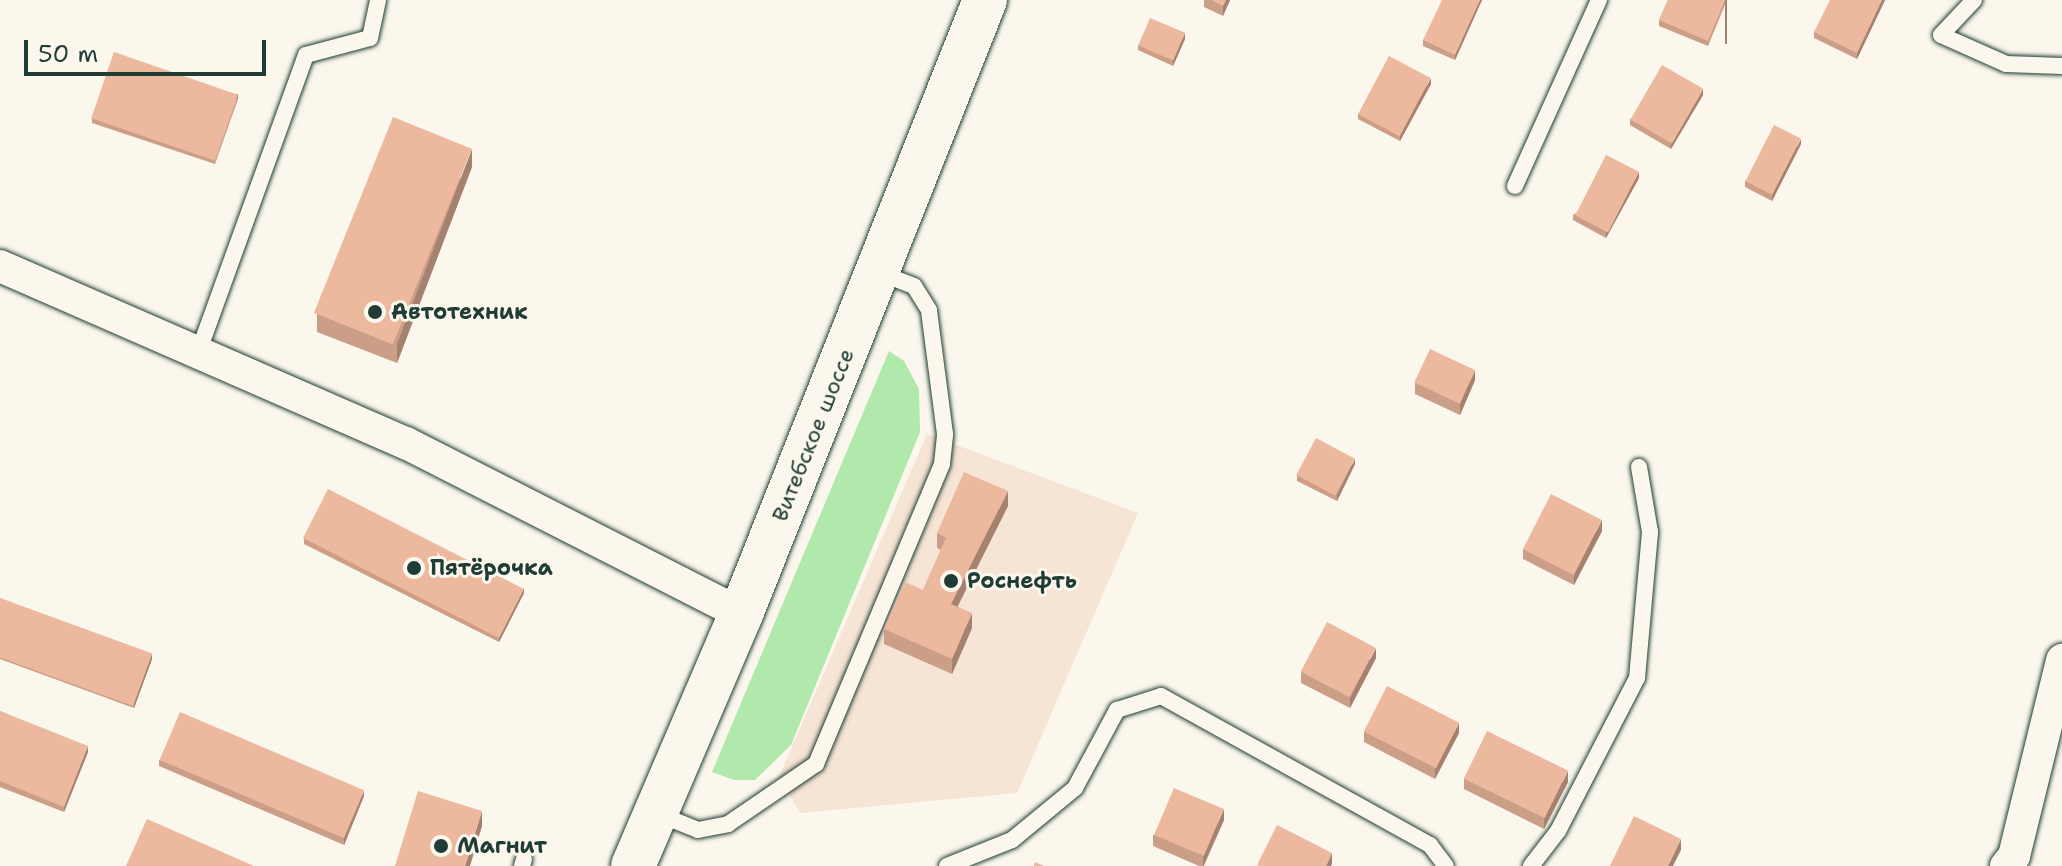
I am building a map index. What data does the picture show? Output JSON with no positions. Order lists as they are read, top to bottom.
{
  "streets": {
    "main road": ["Витебское шоссе"]
  },
  "places": [
    "Автотехник",
    "Пятёрочка",
    "Роснефть",
    "Магнит"
  ],
  "scale_bar": "50 m"
}
